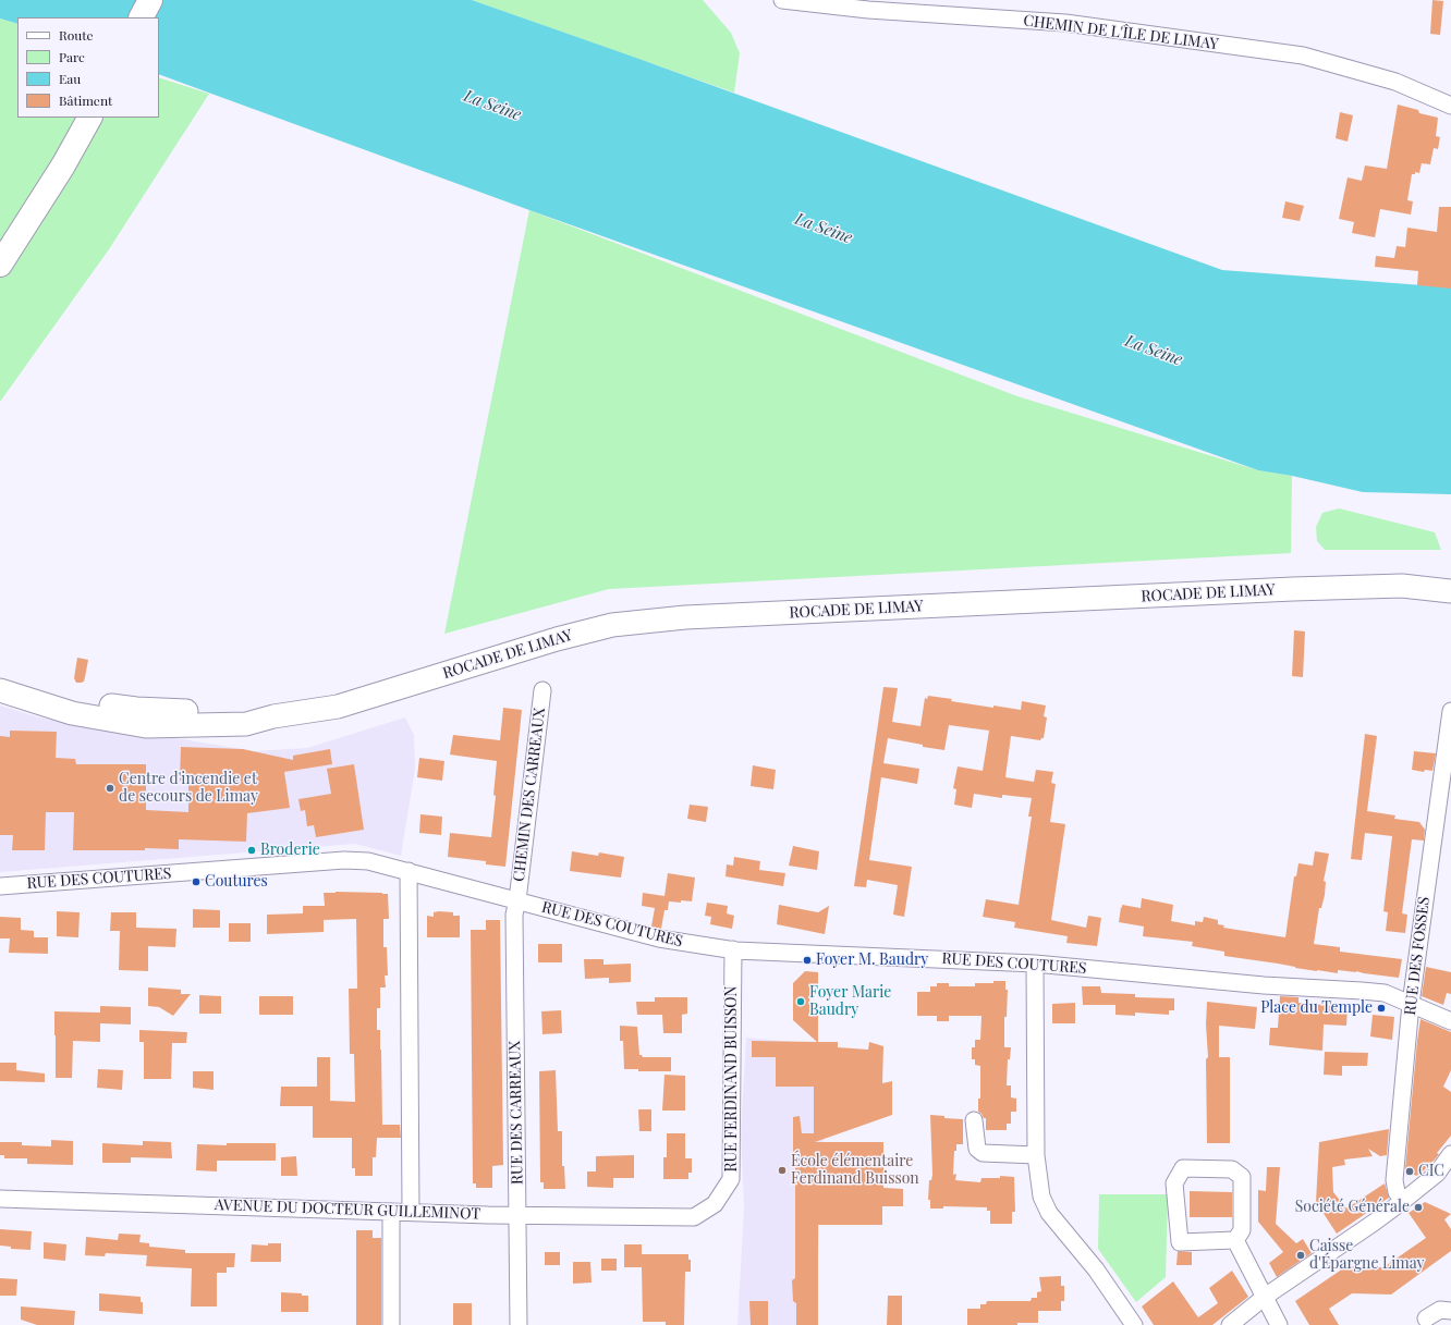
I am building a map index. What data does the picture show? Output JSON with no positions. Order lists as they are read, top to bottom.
{
  "streets": {
    "main road": ["ROCADE DE LIMAY"],
    "street": [
      "CHEMIN DE L'ÎLE DE LIMAY",
      "CHEMIN DES CARREAUX",
      "RUE DES COUTURES",
      "RUE DES FOSSES",
      "RUE FERDINAND BUISSON",
      "RUE DES CARREAUX",
      "AVENUE DU DOCTEUR GUILLEMINOT"
    ]
  },
  "crossings": [
    ["CHEMIN DES CARREAUX", "RUE DES COUTURES"],
    ["CHEMIN DES CARREAUX", "RUE DES CARREAUX"],
    ["RUE DES COUTURES", "RUE DES FOSSES"],
    ["RUE DES COUTURES", "RUE FERDINAND BUISSON"],
    ["RUE DES COUTURES", "RUE DES CARREAUX"],
    ["RUE FERDINAND BUISSON", "AVENUE DU DOCTEUR GUILLEMINOT"],
    ["RUE DES CARREAUX", "AVENUE DU DOCTEUR GUILLEMINOT"]
  ],
  "water": ["La Seine"],
  "places": [
    "Centre d'incendie et de secours de Limay",
    "Broderie",
    "Coutures",
    "Foyer M. Baudry",
    "Foyer Marie Baudry",
    "Place du Temple",
    "École élémentaire Ferdinand Buisson",
    "CIC",
    "Société Générale",
    "Caisse d'Épargne Limay"
  ],
  "legend": [
    "Route",
    "Parc",
    "Eau",
    "Bâtiment"
  ]
}
